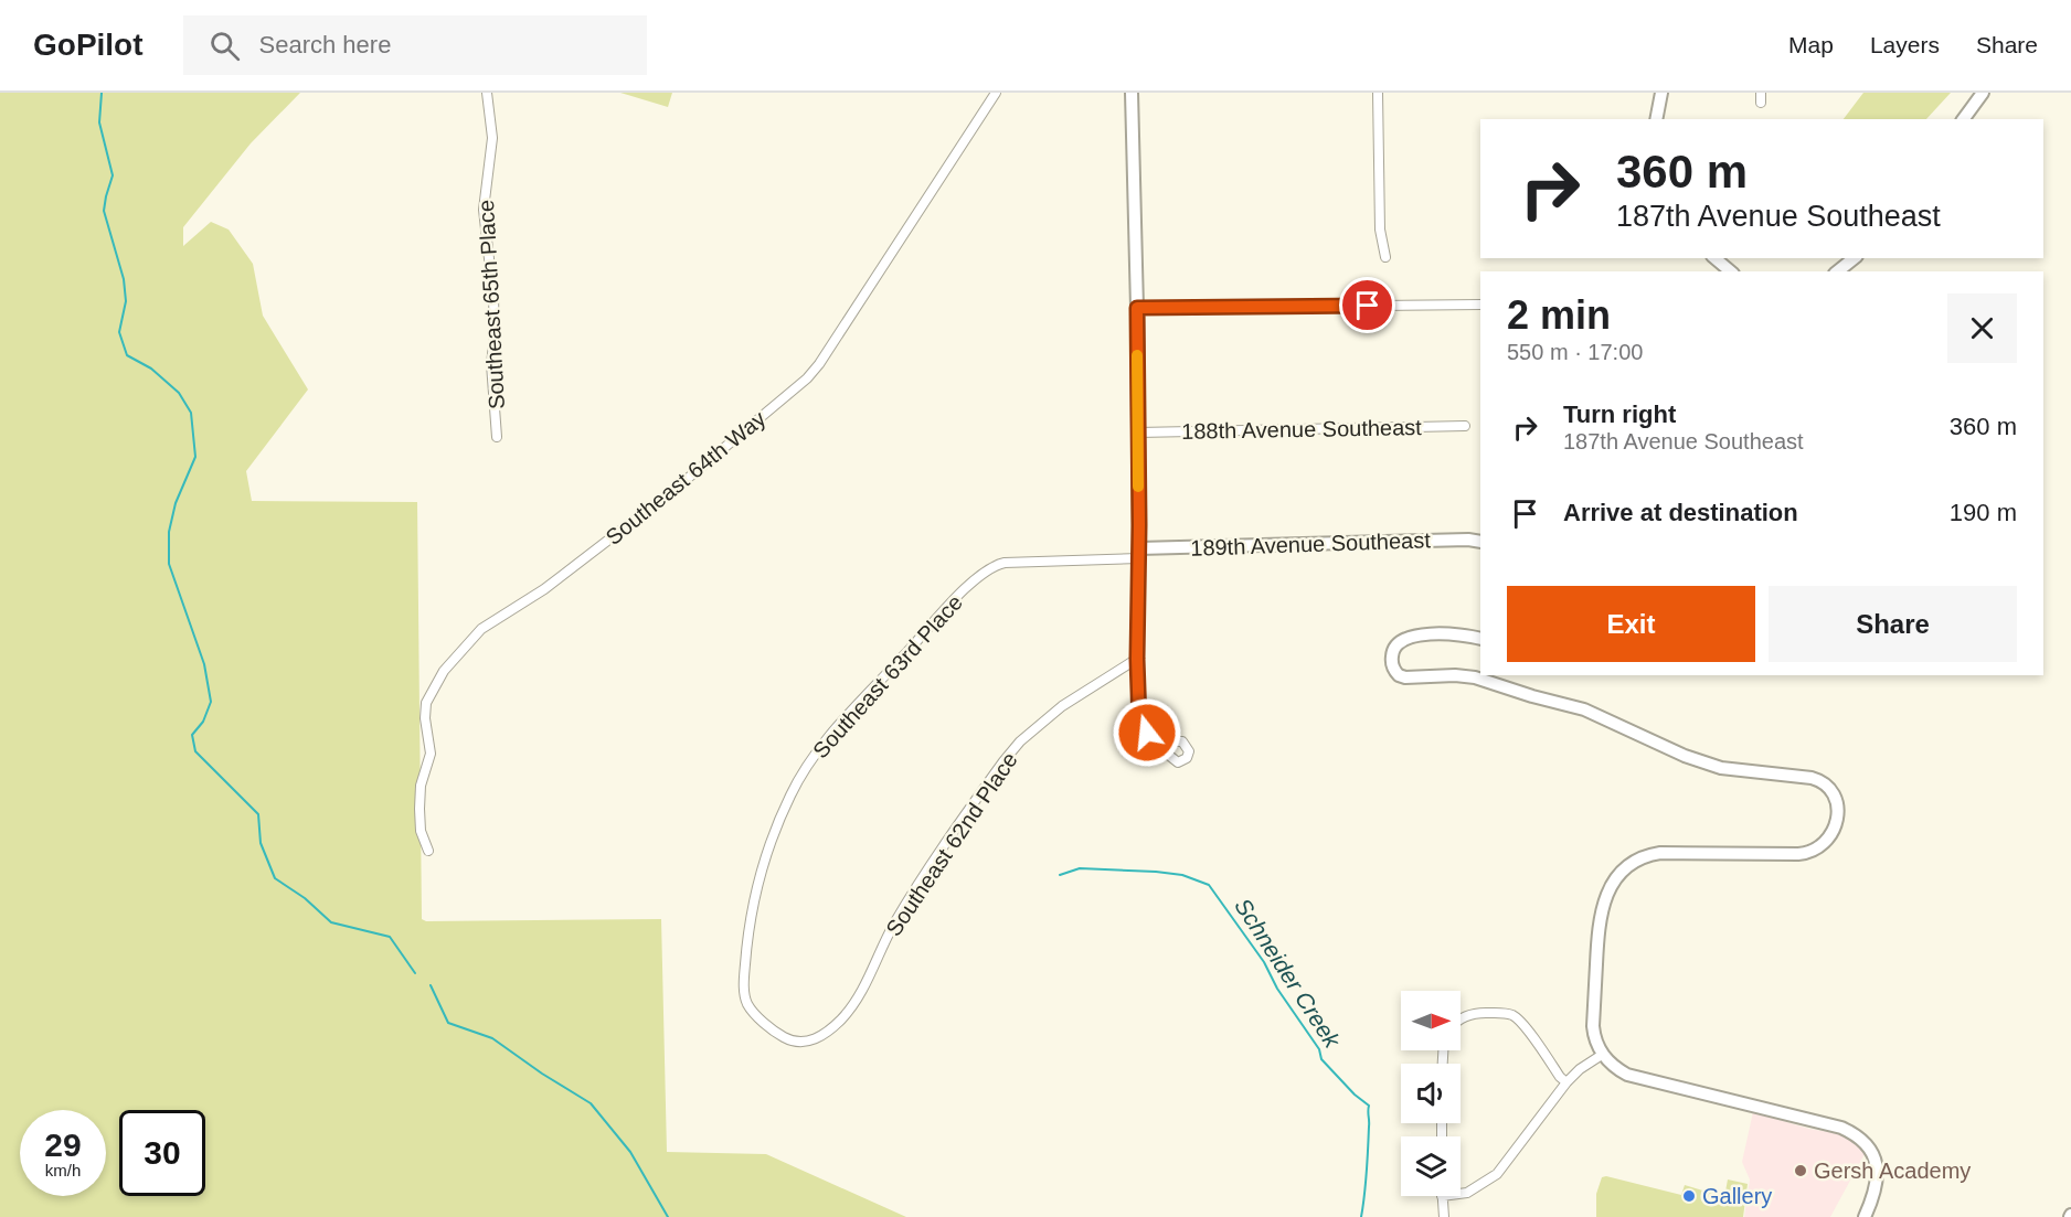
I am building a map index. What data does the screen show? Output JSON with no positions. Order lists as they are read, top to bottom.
{
  "streets": {
    "street": [
      "Southeast 65th Place",
      "188th Avenue Southeast",
      "Southeast 64th Way",
      "189th Avenue Southeast",
      "Southeast 63rd Place",
      "Southeast 62nd Place"
    ]
  },
  "crossings": [
    ["189th Avenue Southeast", "Southeast 63rd Place"],
    ["Southeast 63rd Place", "Southeast 62nd Place"]
  ],
  "water": ["Schneider Creek"],
  "places": ["Gersh Academy", "Gallery"],
  "north": "right",
  "page": {
    "header": "GoPilot",
    "search": "Search here",
    "nav": ["Map", "Layers", "Share"],
    "turn": ["360 m", "187th Avenue Southeast"],
    "heading": ["2 min", "550 m · 17:00"],
    "list": [
      {
        "name": "Turn right",
        "note": "187th Avenue Southeast",
        "value": "360 m"
      },
      {
        "name": "Arrive at destination",
        "value": "190 m"
      }
    ],
    "buttons": ["Exit", "Share"],
    "speed": "29 km/h",
    "limit": "30"
  }
}
